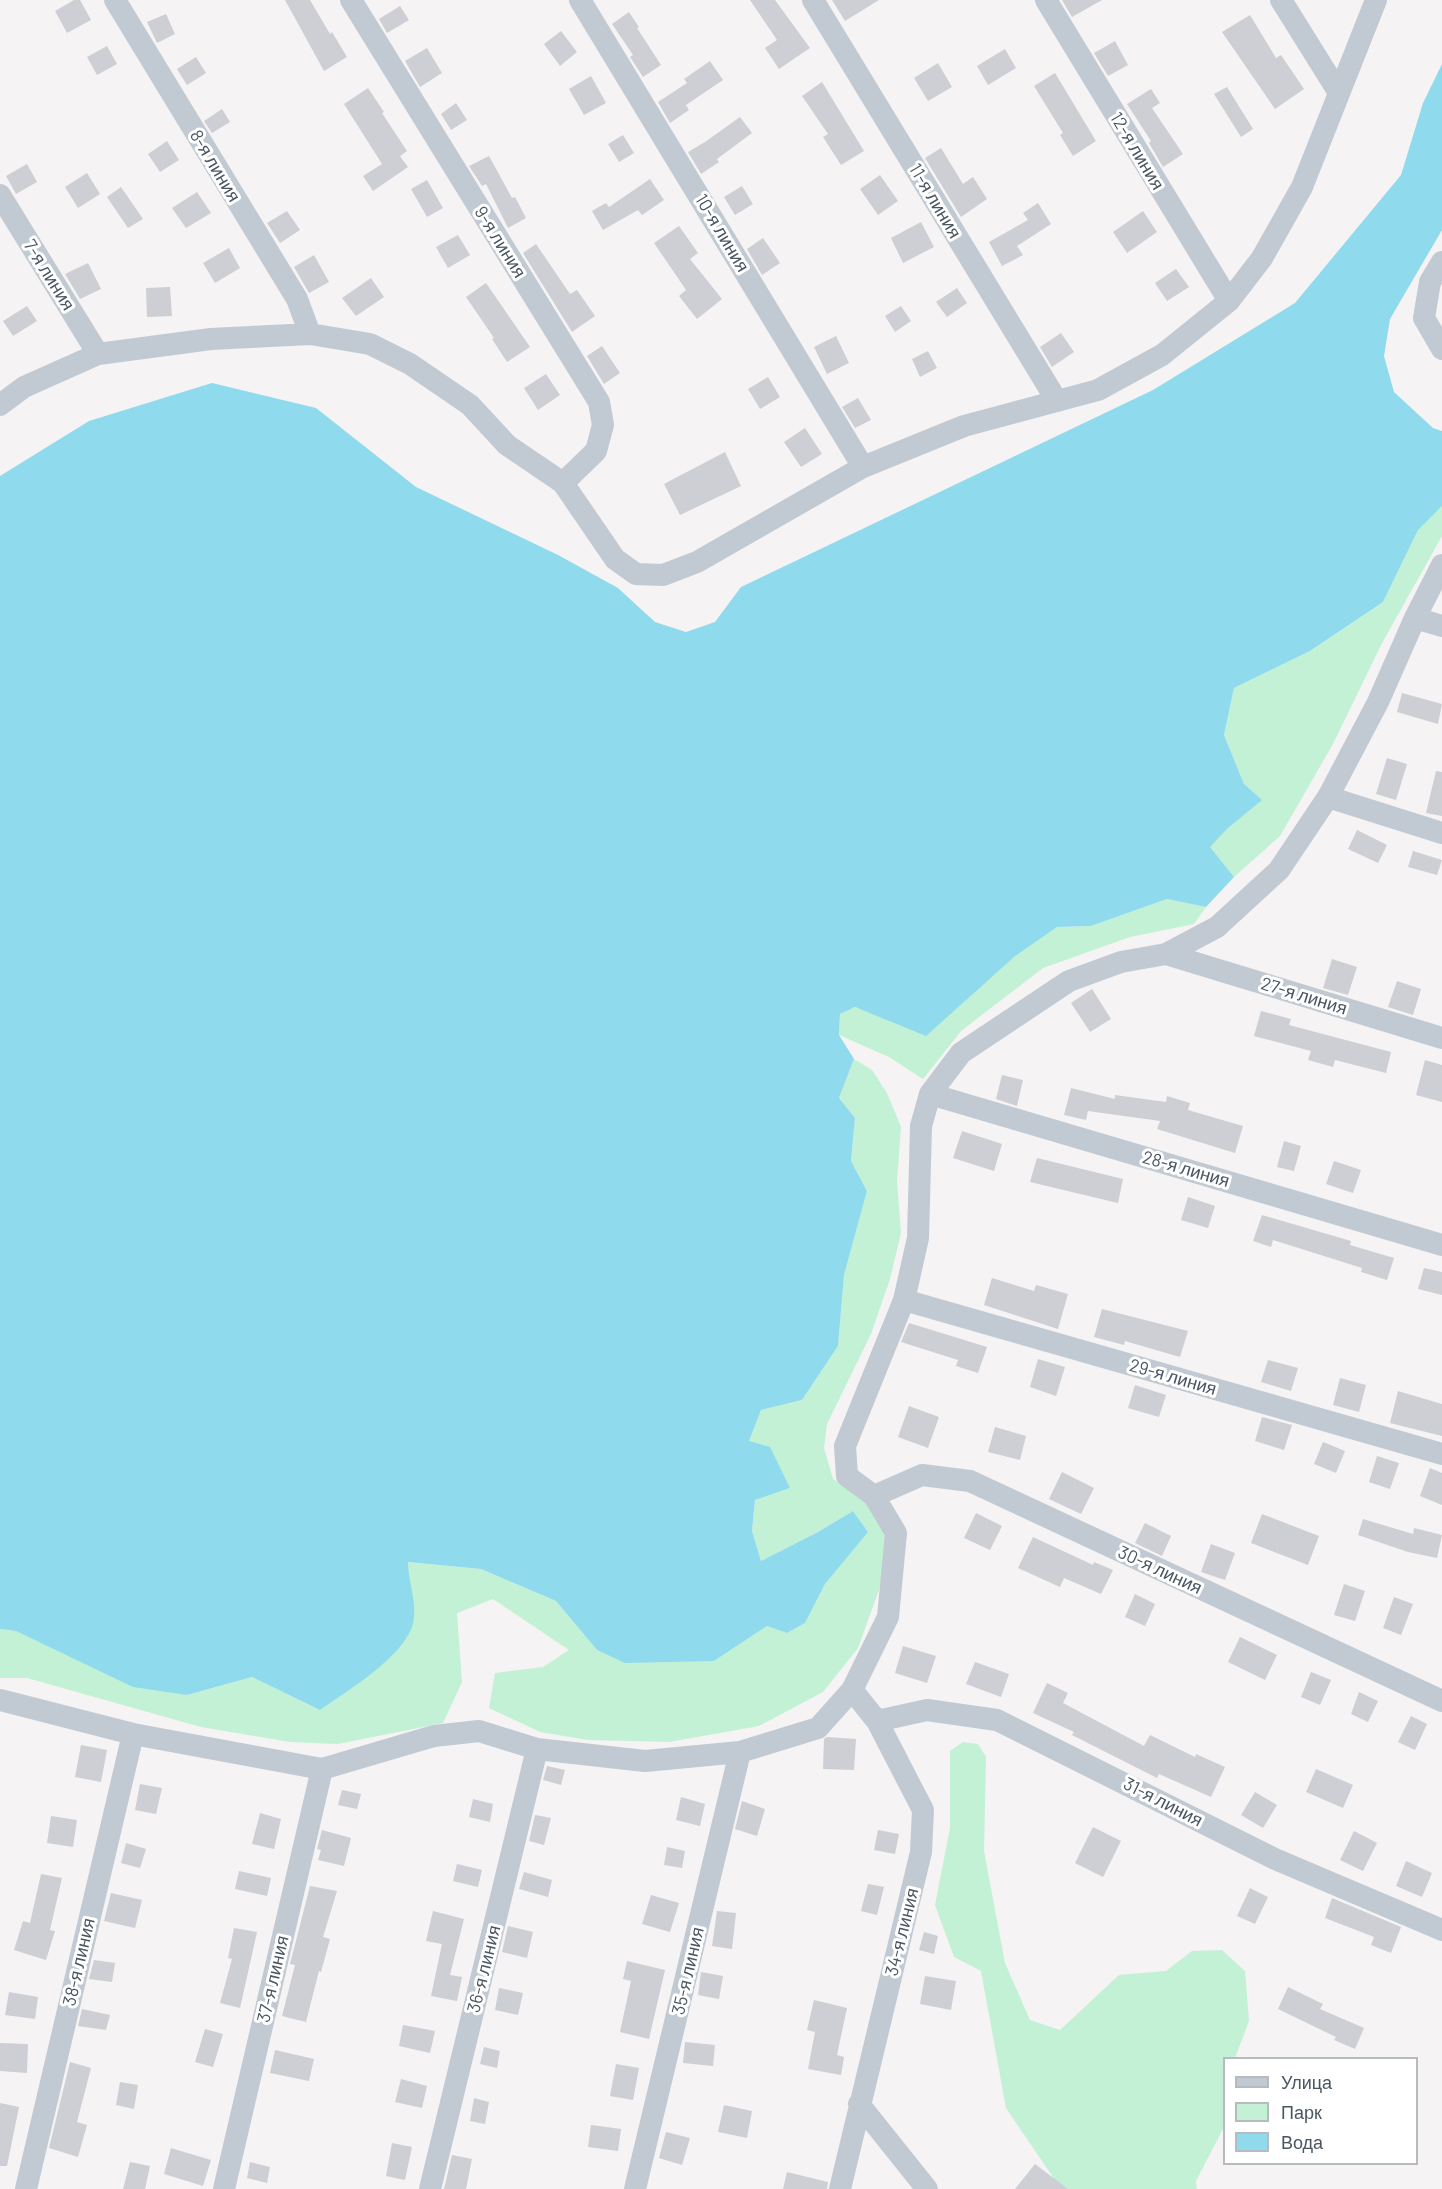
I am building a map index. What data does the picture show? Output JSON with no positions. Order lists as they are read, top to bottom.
{
  "streets": {
    "street": [
      "12-я линия",
      "8-я линия",
      "11-я линия",
      "10-я линия",
      "9-я линия",
      "7-я линия",
      "27-я линия",
      "28-я линия",
      "29-я линия",
      "30-я линия",
      "31-я линия",
      "34-я линия",
      "38-я линия",
      "36-я линия",
      "35-я линия",
      "37-я линия"
    ]
  },
  "crossings": [
    ["31-я линия", "34-я линия"]
  ],
  "legend": ["Улица", "Парк", "Вода"]
}
